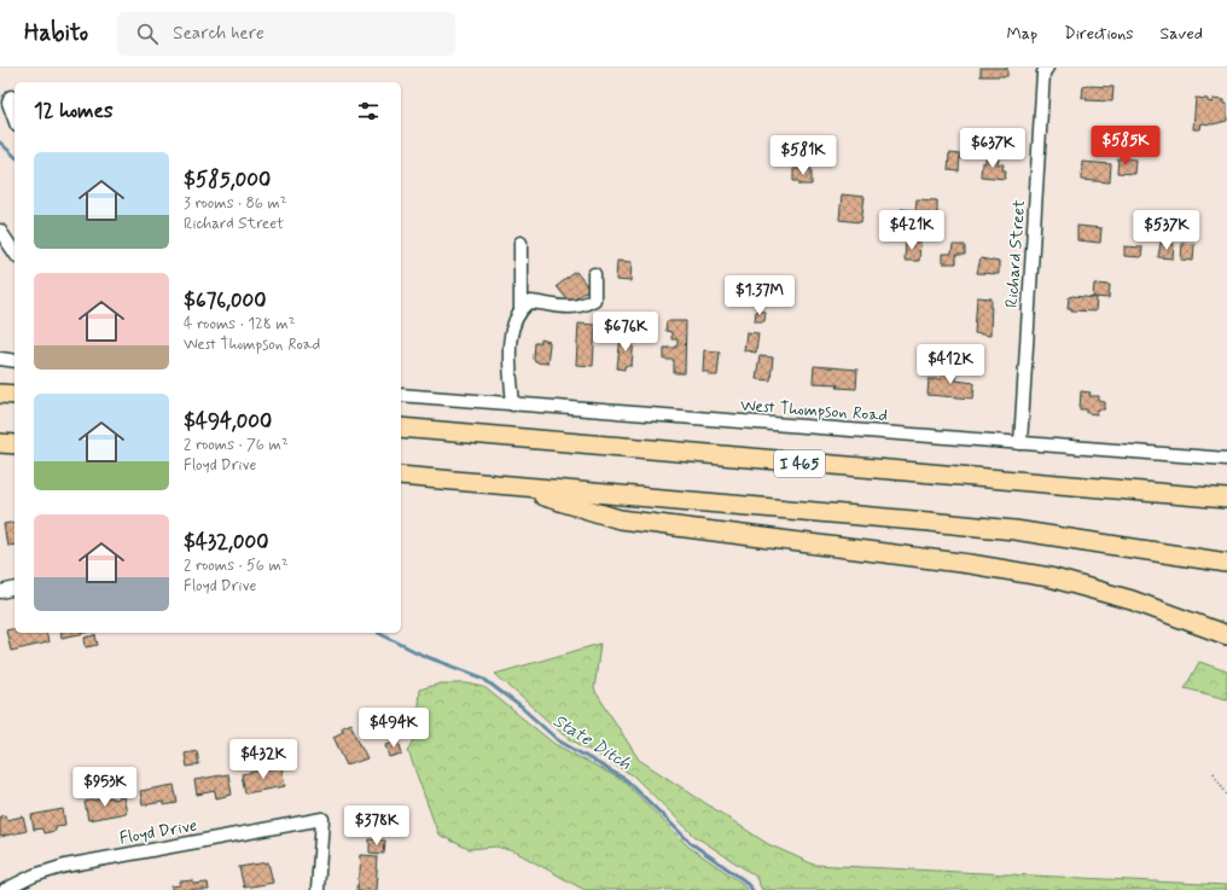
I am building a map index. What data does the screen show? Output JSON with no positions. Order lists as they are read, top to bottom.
{
  "streets": {
    "highway": ["I 465"],
    "street": ["Richard Street", "West Thompson Road", "Floyd Drive"]
  },
  "crossings": [
    ["Richard Street", "West Thompson Road"]
  ],
  "water": ["State Ditch"],
  "page": {
    "header": "Habito",
    "search": "Search here",
    "nav": ["Map", "Directions", "Saved"],
    "heading": "12 homes",
    "price": [
      "$585K",
      "$637K",
      "$581K",
      "$421K",
      "$537K",
      "$1.37M",
      "$676K",
      "$412K",
      "$494K",
      "$432K",
      "$953K",
      "$378K"
    ],
    "list": [
      {
        "name": "$585,000",
        "note": "3 rooms · 86 m² · Richard Street"
      },
      {
        "name": "$676,000",
        "note": "4 rooms · 128 m² · West Thompson Road"
      },
      {
        "name": "$494,000",
        "note": "2 rooms · 76 m² · Floyd Drive"
      },
      {
        "name": "$432,000",
        "note": "2 rooms · 56 m² · Floyd Drive"
      }
    ]
  }
}
